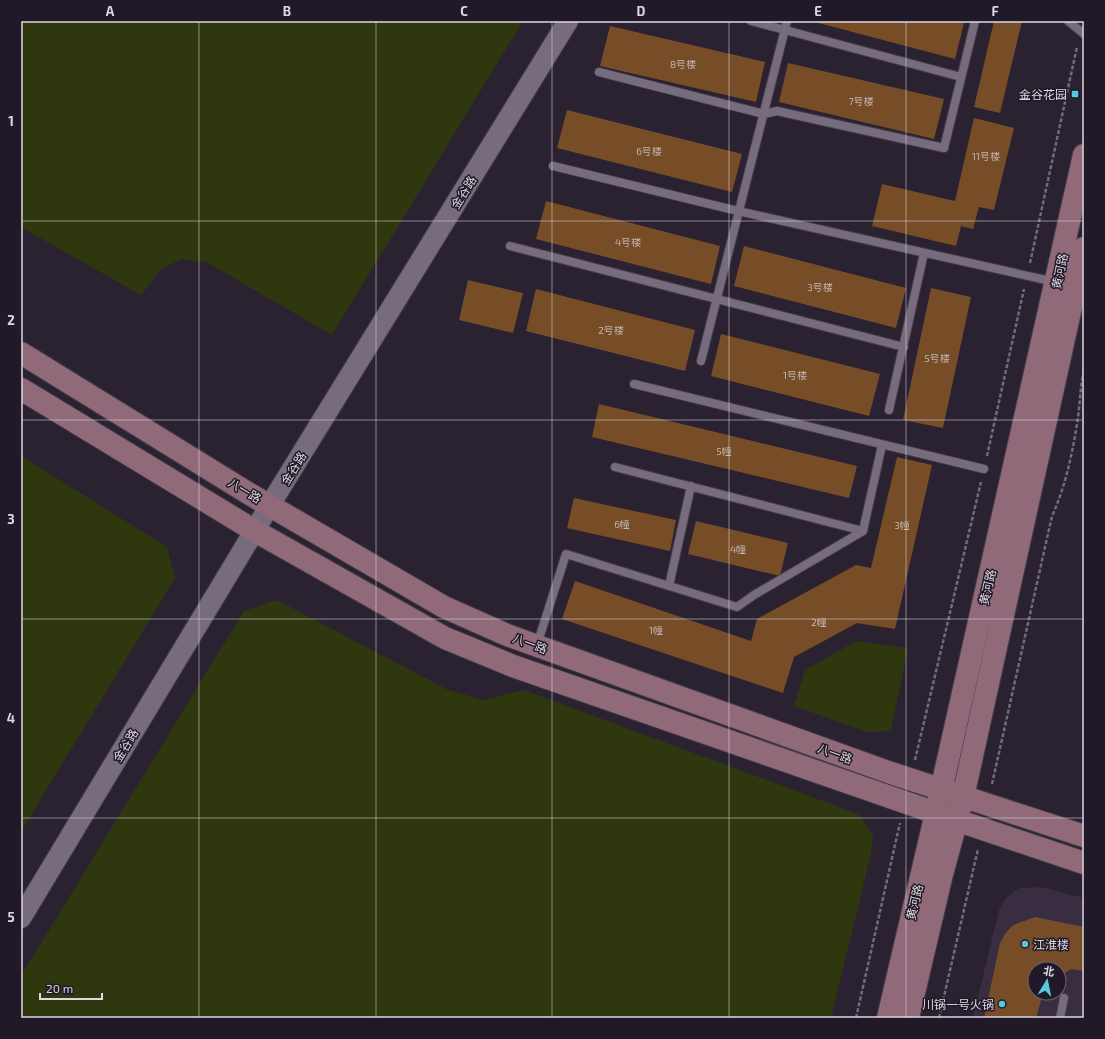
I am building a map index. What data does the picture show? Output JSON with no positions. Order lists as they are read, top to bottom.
{
  "streets": {
    "main road": ["黄河路", "八一路"],
    "street": ["金谷路"]
  },
  "crossings": [
    ["金谷路", "八一路"],
    ["黄河路", "八一路"]
  ],
  "places": {
    "transit": ["金谷花园"],
    "other": ["江淮楼", "川锅一号火锅"]
  },
  "house_numbers": [
    "8号楼",
    "7号楼",
    "6号楼",
    "11号楼",
    "4号楼",
    "3号楼",
    "2号楼",
    "5号楼",
    "1号楼",
    "5幢",
    "6幢",
    "3幢",
    "4幢",
    "2幢",
    "1幢"
  ],
  "scale_bar": "20 m",
  "north": "top",
  "grid": {
    "columns": [
      "A",
      "B",
      "C",
      "D",
      "E",
      "F"
    ],
    "rows": [
      "1",
      "2",
      "3",
      "4",
      "5"
    ]
  }
}
